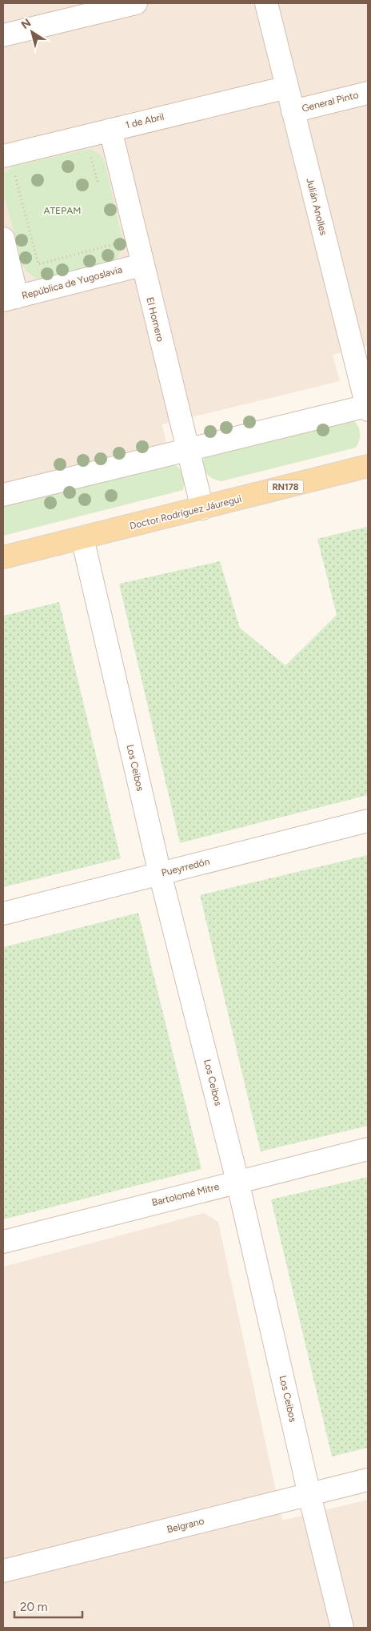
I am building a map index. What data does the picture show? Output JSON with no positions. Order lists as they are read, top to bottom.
{
  "streets": {
    "main road": ["RN178", "Doctor Rodríguez Jáuregui"],
    "street": [
      "General Pinto",
      "1 de Abril",
      "Julián Anolles",
      "República de Yugoslavia",
      "El Hornero",
      "Los Ceibos",
      "Pueyrredón",
      "Bartolomé Mitre",
      "Belgrano"
    ]
  },
  "crossings": [
    ["General Pinto", "Julián Anolles"],
    ["1 de Abril", "Julián Anolles"],
    ["1 de Abril", "El Hornero"],
    ["República de Yugoslavia", "El Hornero"],
    ["El Hornero", "Doctor Rodríguez Jáuregui"],
    ["Doctor Rodríguez Jáuregui", "Los Ceibos"],
    ["Los Ceibos", "Pueyrredón"],
    ["Los Ceibos", "Bartolomé Mitre"],
    ["Los Ceibos", "Belgrano"]
  ],
  "parks": ["ATEPAM"],
  "scale_bar": "20 m",
  "north": "top left"
}
